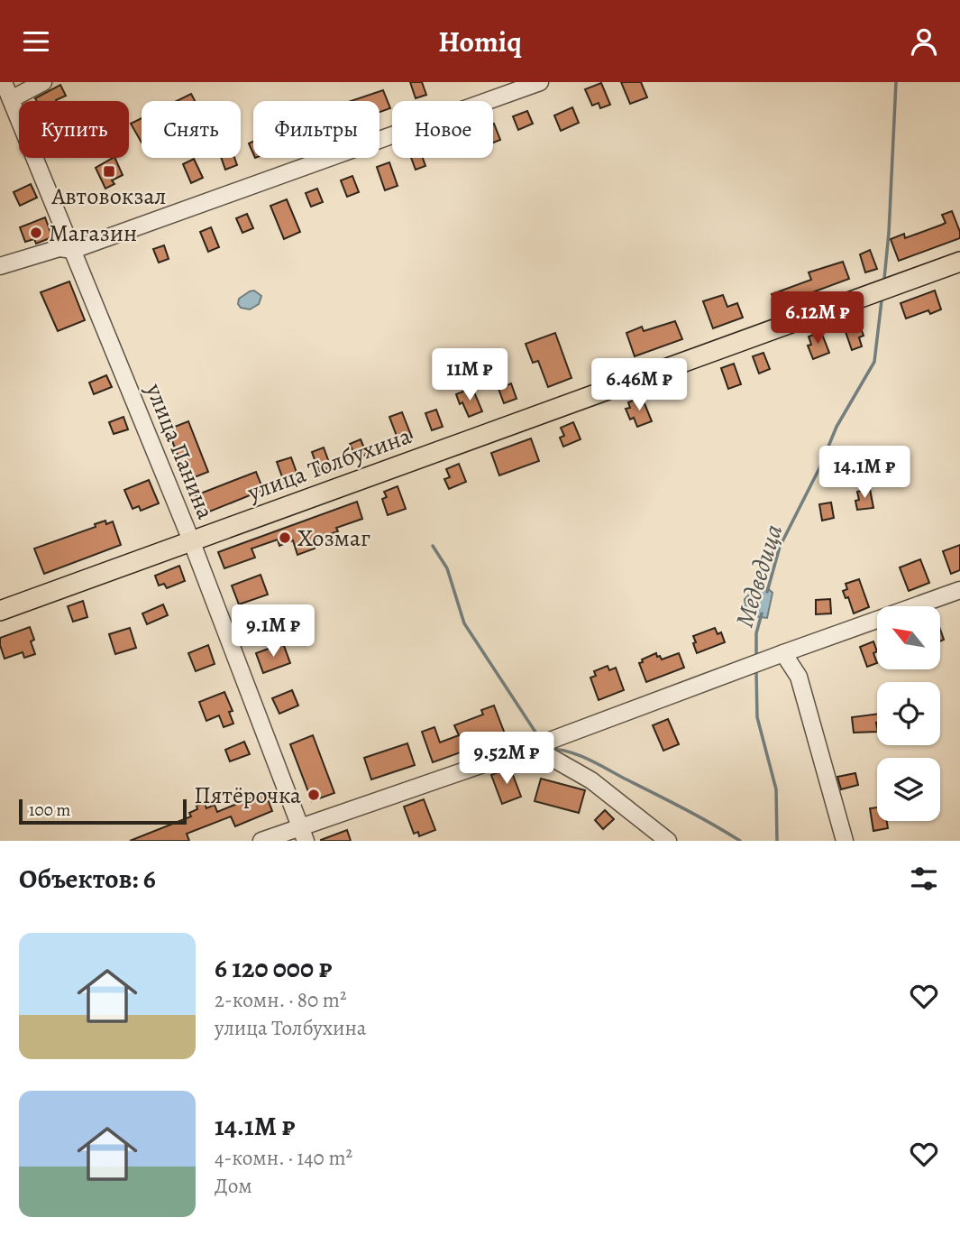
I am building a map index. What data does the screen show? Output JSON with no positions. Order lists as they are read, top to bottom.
{
  "streets": {
    "main road": ["улица Толбухина"],
    "street": ["улица Панина"]
  },
  "crossings": [
    ["улица Панина", "улица Толбухина"]
  ],
  "water": ["Медведица"],
  "places": {
    "transit": ["Автовокзал"],
    "other": ["Магазин", "Хозмаг", "Пятёрочка"]
  },
  "scale_bar": "100 m",
  "north": "top left",
  "page": {
    "header": "Homiq",
    "chip": [
      "Купить",
      "Снять",
      "Фильтры",
      "Новое"
    ],
    "price": [
      "6.12M ₽",
      "11M ₽",
      "6.46M ₽",
      "14.1M ₽",
      "9.1M ₽",
      "9.52M ₽"
    ],
    "scale": "100 m",
    "heading": "Объектов: 6",
    "list": [
      {
        "name": "6 120 000 ₽",
        "note": "2-комн. · 80 m² · улица Толбухина"
      },
      {
        "name": "14.1M ₽",
        "note": "4-комн. · 140 m² · Дом"
      }
    ]
  }
}
